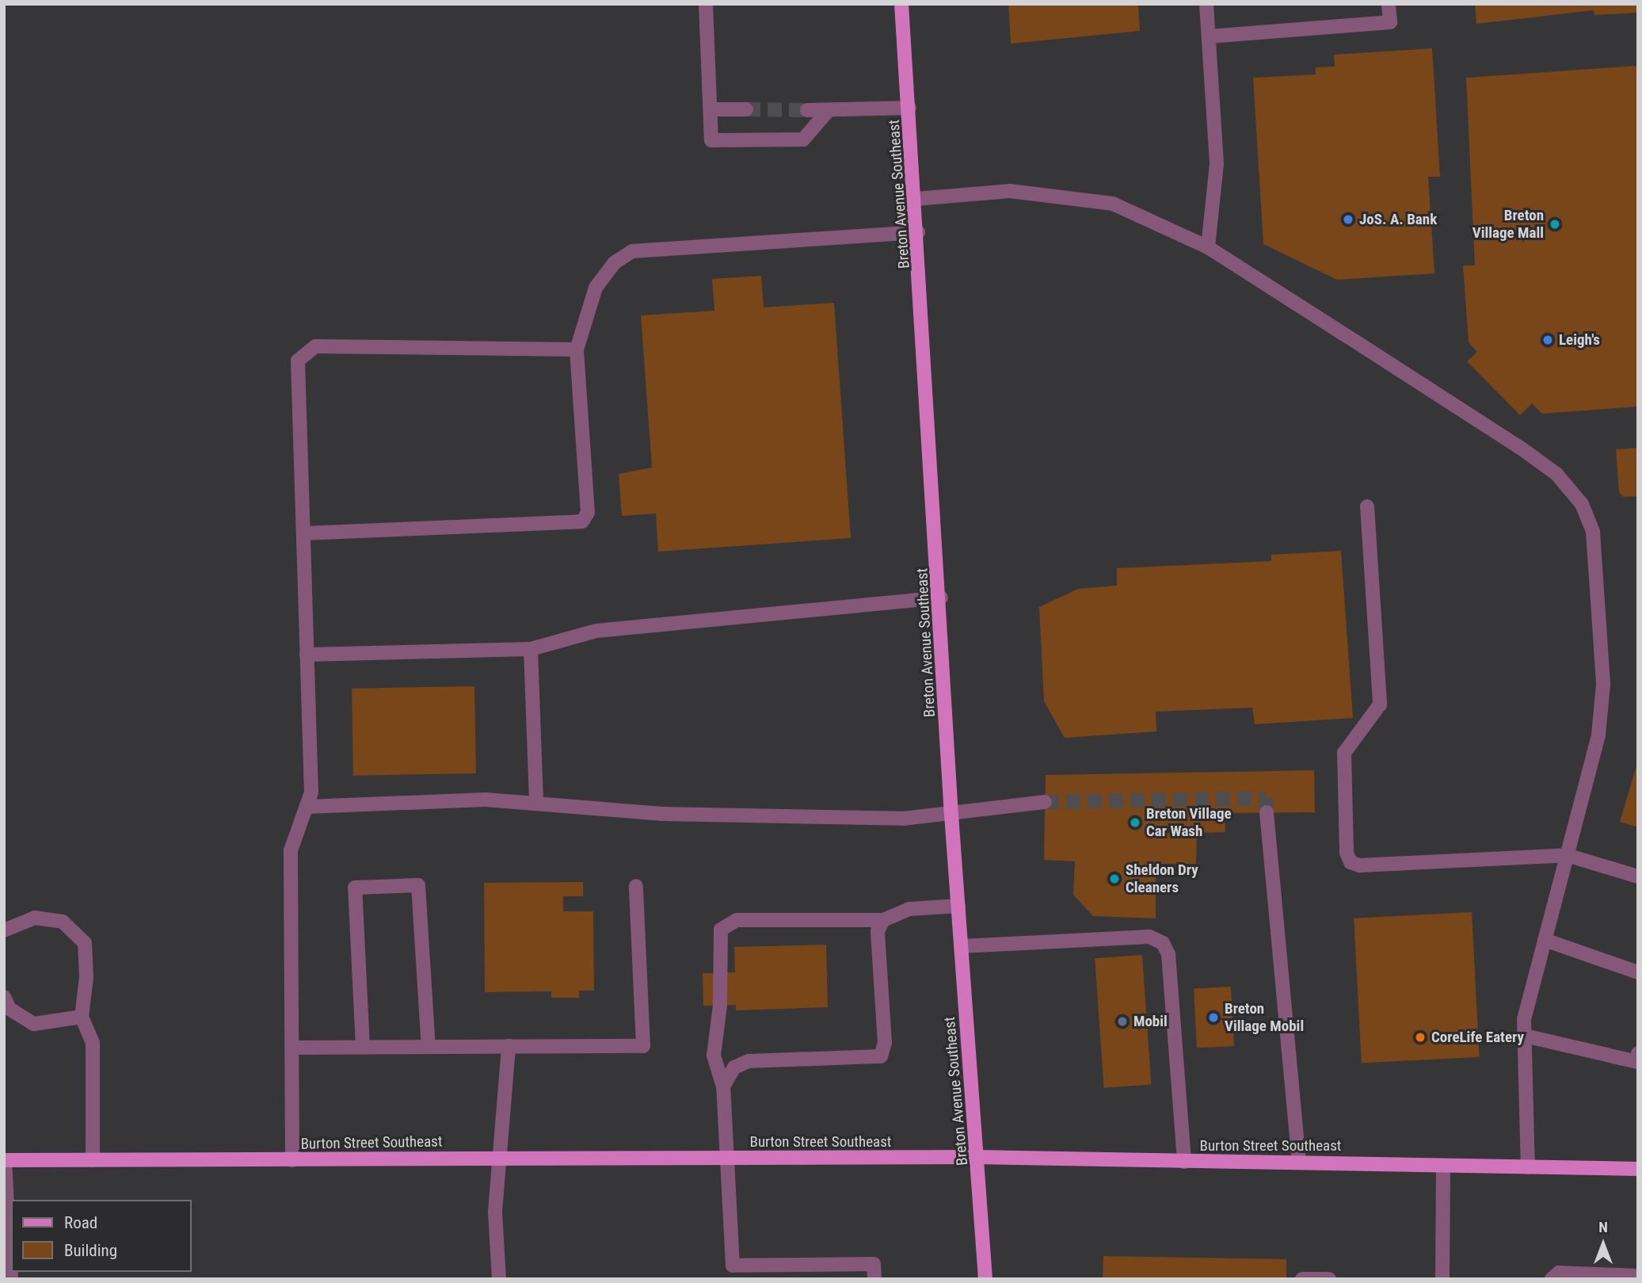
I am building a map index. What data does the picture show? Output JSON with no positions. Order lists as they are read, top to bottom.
{
  "streets": {
    "main road": ["Breton Avenue Southeast", "Burton Street Southeast"]
  },
  "crossings": [
    ["Breton Avenue Southeast", "Burton Street Southeast"]
  ],
  "places": [
    "JoS. A. Bank",
    "Breton Village Mall",
    "Leigh's",
    "Breton Village Car Wash",
    "Sheldon Dry Cleaners",
    "Breton Village Mobil",
    "Mobil",
    "CoreLife Eatery"
  ],
  "legend": ["Road", "Building"],
  "north": "top"
}
